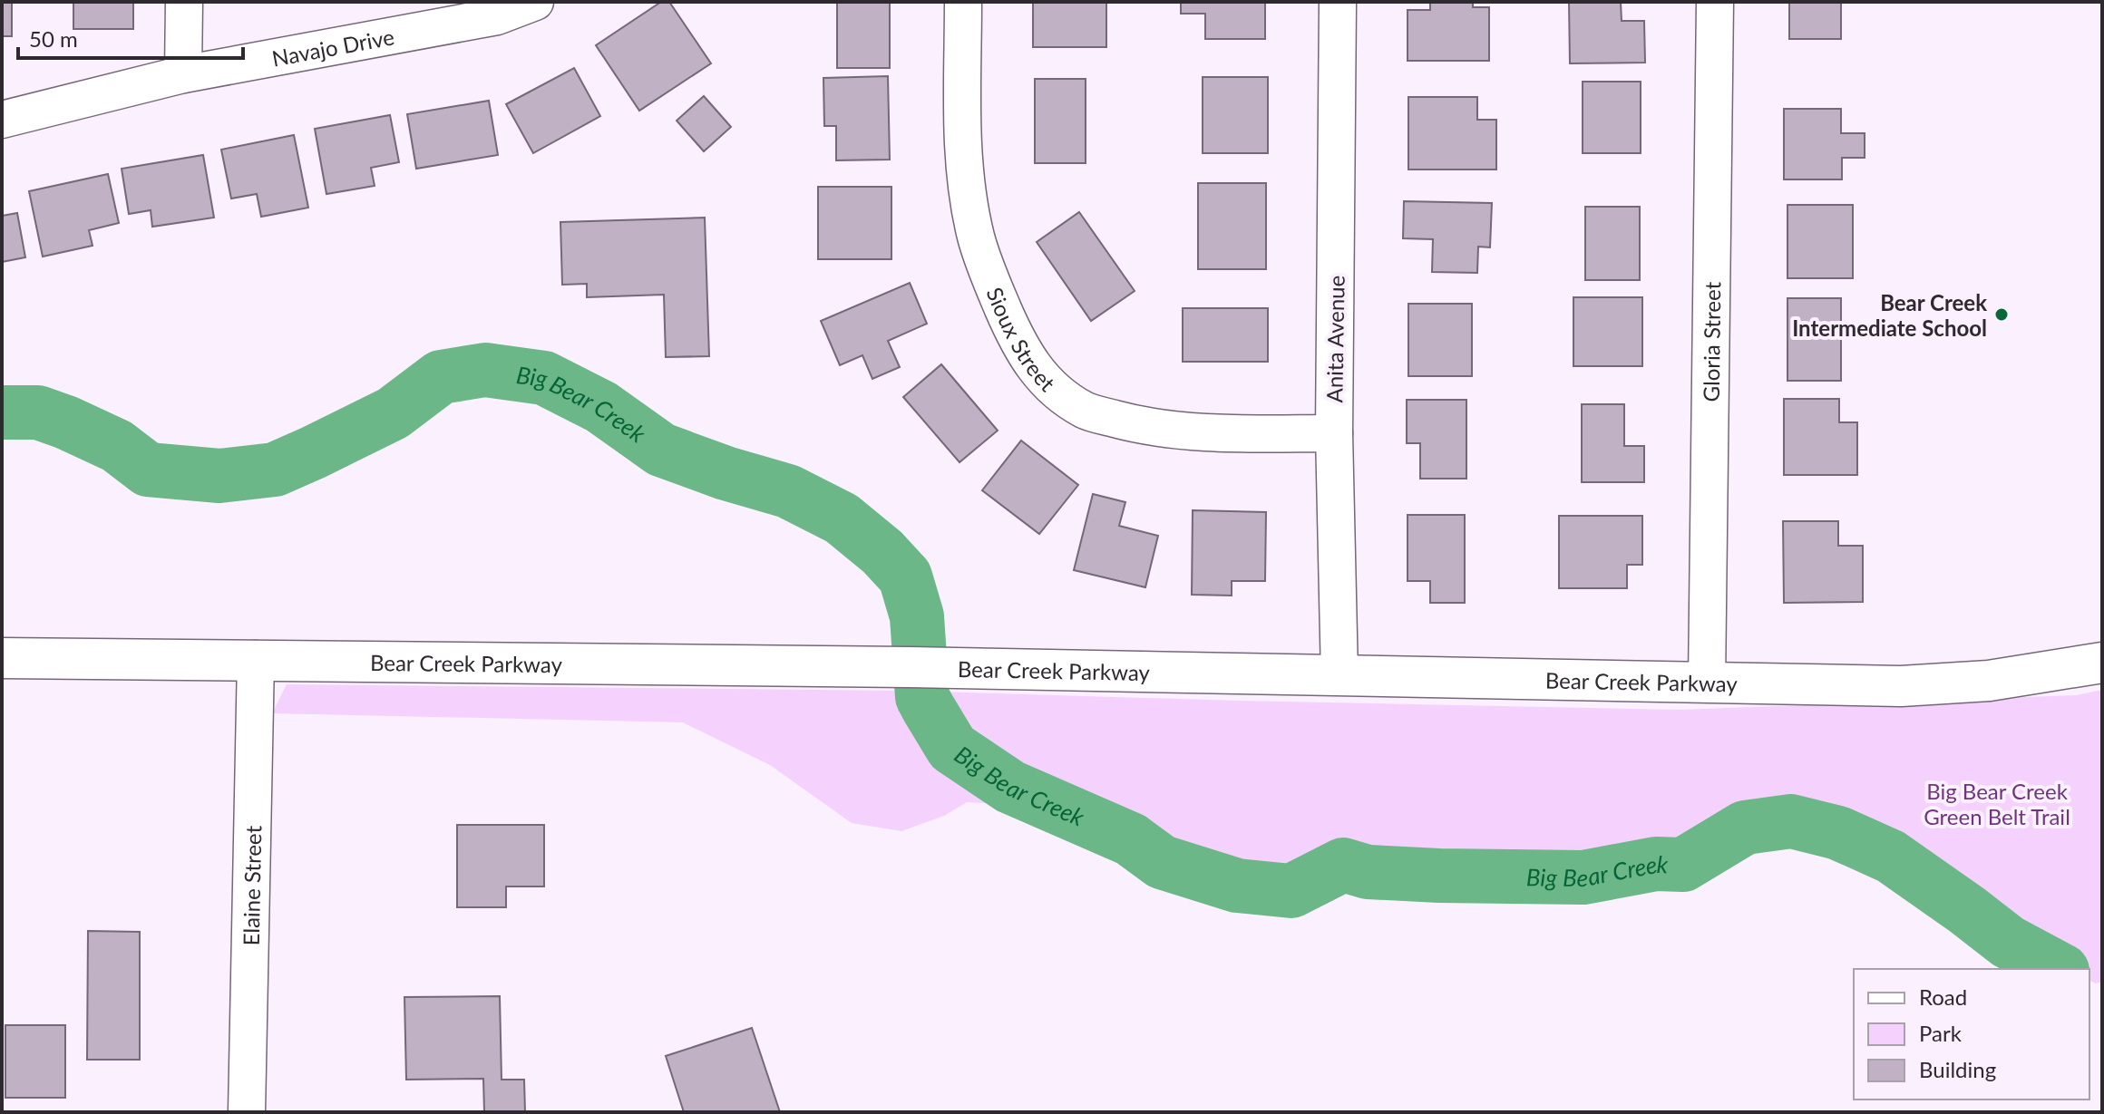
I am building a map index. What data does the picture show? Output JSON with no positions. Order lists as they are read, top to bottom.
{
  "streets": {
    "main road": ["Bear Creek Parkway"],
    "street": [
      "Navajo Drive",
      "Sioux Street",
      "Anita Avenue",
      "Gloria Street",
      "Elaine Street"
    ]
  },
  "crossings": [
    ["Sioux Street", "Anita Avenue"],
    ["Anita Avenue", "Bear Creek Parkway"],
    ["Gloria Street", "Bear Creek Parkway"],
    ["Bear Creek Parkway", "Elaine Street"]
  ],
  "water": ["Big Bear Creek"],
  "parks": ["Big Bear Creek Green Belt Trail"],
  "places": ["Bear Creek Intermediate School"],
  "legend": ["Road", "Park", "Building"],
  "scale_bar": "50 m"
}
